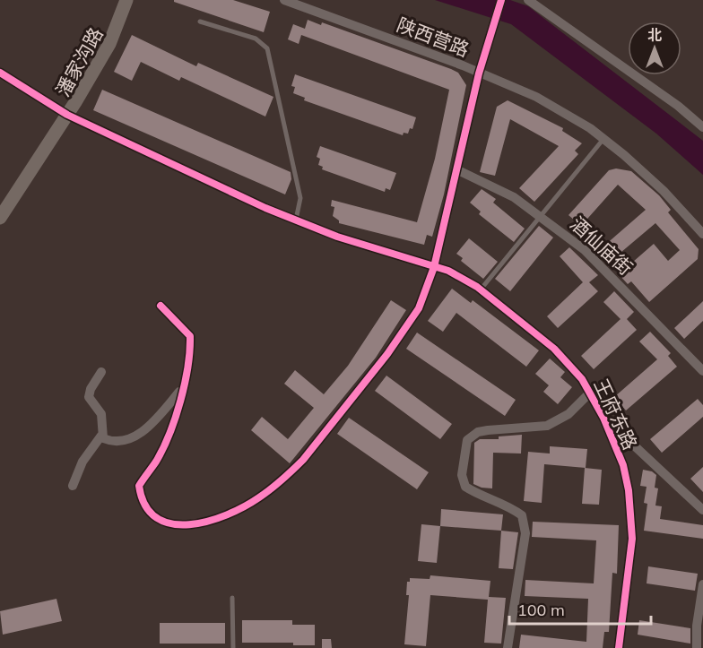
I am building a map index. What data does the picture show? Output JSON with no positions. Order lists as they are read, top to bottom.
{
  "streets": {
    "street": [
      "陕西营路",
      "潘家沟路",
      "酒仙庙街",
      "王府东路"
    ]
  },
  "crossings": [
    ["潘家沟路", "王府东路"]
  ],
  "scale_bar": "100 m",
  "north": "top"
}
